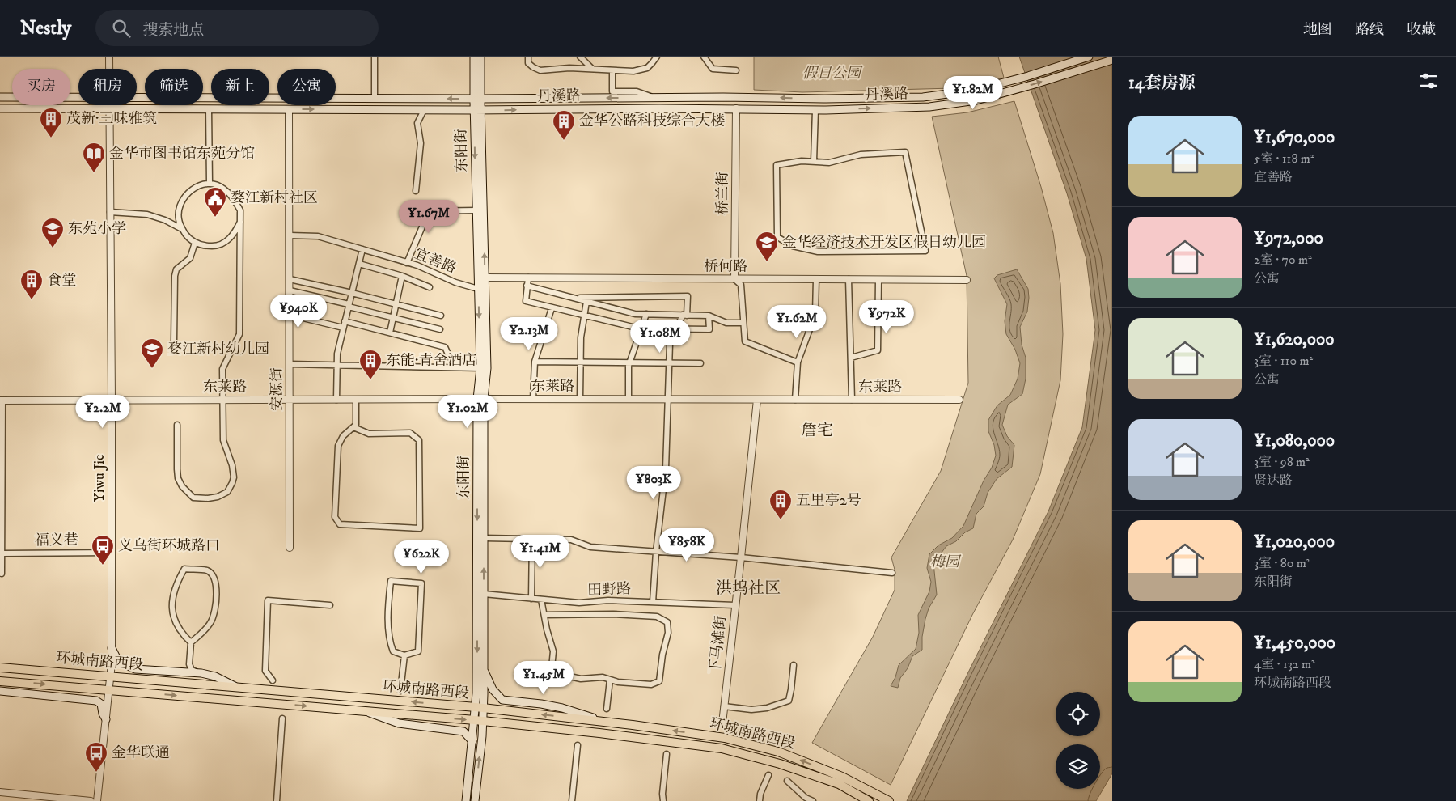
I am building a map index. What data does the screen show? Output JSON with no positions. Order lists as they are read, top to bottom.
{
  "streets": {
    "main road": ["丹溪路", "东阳街", "环城南路西段"],
    "street": [
      "桥兰街",
      "宜善路",
      "桥何路",
      "东莱路",
      "安源街",
      "Yiwu Jie",
      "福义巷",
      "田野路",
      "下马滩街"
    ]
  },
  "crossings": [
    ["丹溪路", "东阳街"],
    ["丹溪路", "桥兰街"],
    ["丹溪路", "安源街"],
    ["丹溪路", "Yiwu Jie"],
    ["东阳街", "宜善路"],
    ["东阳街", "桥何路"],
    ["东阳街", "东莱路"],
    ["东阳街", "田野路"],
    ["东阳街", "环城南路西段"],
    ["桥兰街", "桥何路"],
    ["宜善路", "安源街"],
    ["东莱路", "安源街"],
    ["东莱路", "Yiwu Jie"],
    ["东莱路", "下马滩街"],
    ["Yiwu Jie", "福义巷"],
    ["Yiwu Jie", "环城南路西段"],
    ["田野路", "下马滩街"]
  ],
  "districts": ["詹宅", "洪坞社区"],
  "parks": ["假日公园", "梅园"],
  "places": {
    "building": [
      "茂新·三味雅筑",
      "金华公路科技综合大楼",
      "食堂",
      "东能·青舍酒店",
      "五里亭2号"
    ],
    "library": ["金华市图书馆东苑分馆"],
    "public building": ["婺江新村社区"],
    "school or university": ["东苑小学", "金华经济技术开发区假日幼儿园", "婺江新村幼儿园"],
    "bus stop": ["义乌街环城路口", "金华联通"]
  },
  "page": {
    "header": "Nestly",
    "search": "搜索地点",
    "nav": ["地图", "路线", "收藏"],
    "heading": "14套房源",
    "chip": [
      "买房",
      "租房",
      "筛选",
      "新上",
      "公寓"
    ],
    "price": [
      "¥1.82M",
      "¥1.67M",
      "¥940K",
      "¥972K",
      "¥1.62M",
      "¥2.13M",
      "¥1.08M",
      "¥2.2M",
      "¥1.02M",
      "¥803K",
      "¥858K",
      "¥1.41M",
      "¥622K",
      "¥1.45M"
    ],
    "list": [
      {
        "name": "¥1,670,000",
        "note": "5室 · 118 m² · 宜善路"
      },
      {
        "name": "¥972,000",
        "note": "2室 · 70 m² · 公寓"
      },
      {
        "name": "¥1,620,000",
        "note": "3室 · 110 m² · 公寓"
      },
      {
        "name": "¥1,080,000",
        "note": "3室 · 98 m² · 贤达路"
      },
      {
        "name": "¥1,020,000",
        "note": "3室 · 80 m² · 东阳街"
      },
      {
        "name": "¥1,450,000",
        "note": "4室 · 132 m² · 环城南路西段"
      }
    ]
  }
}
